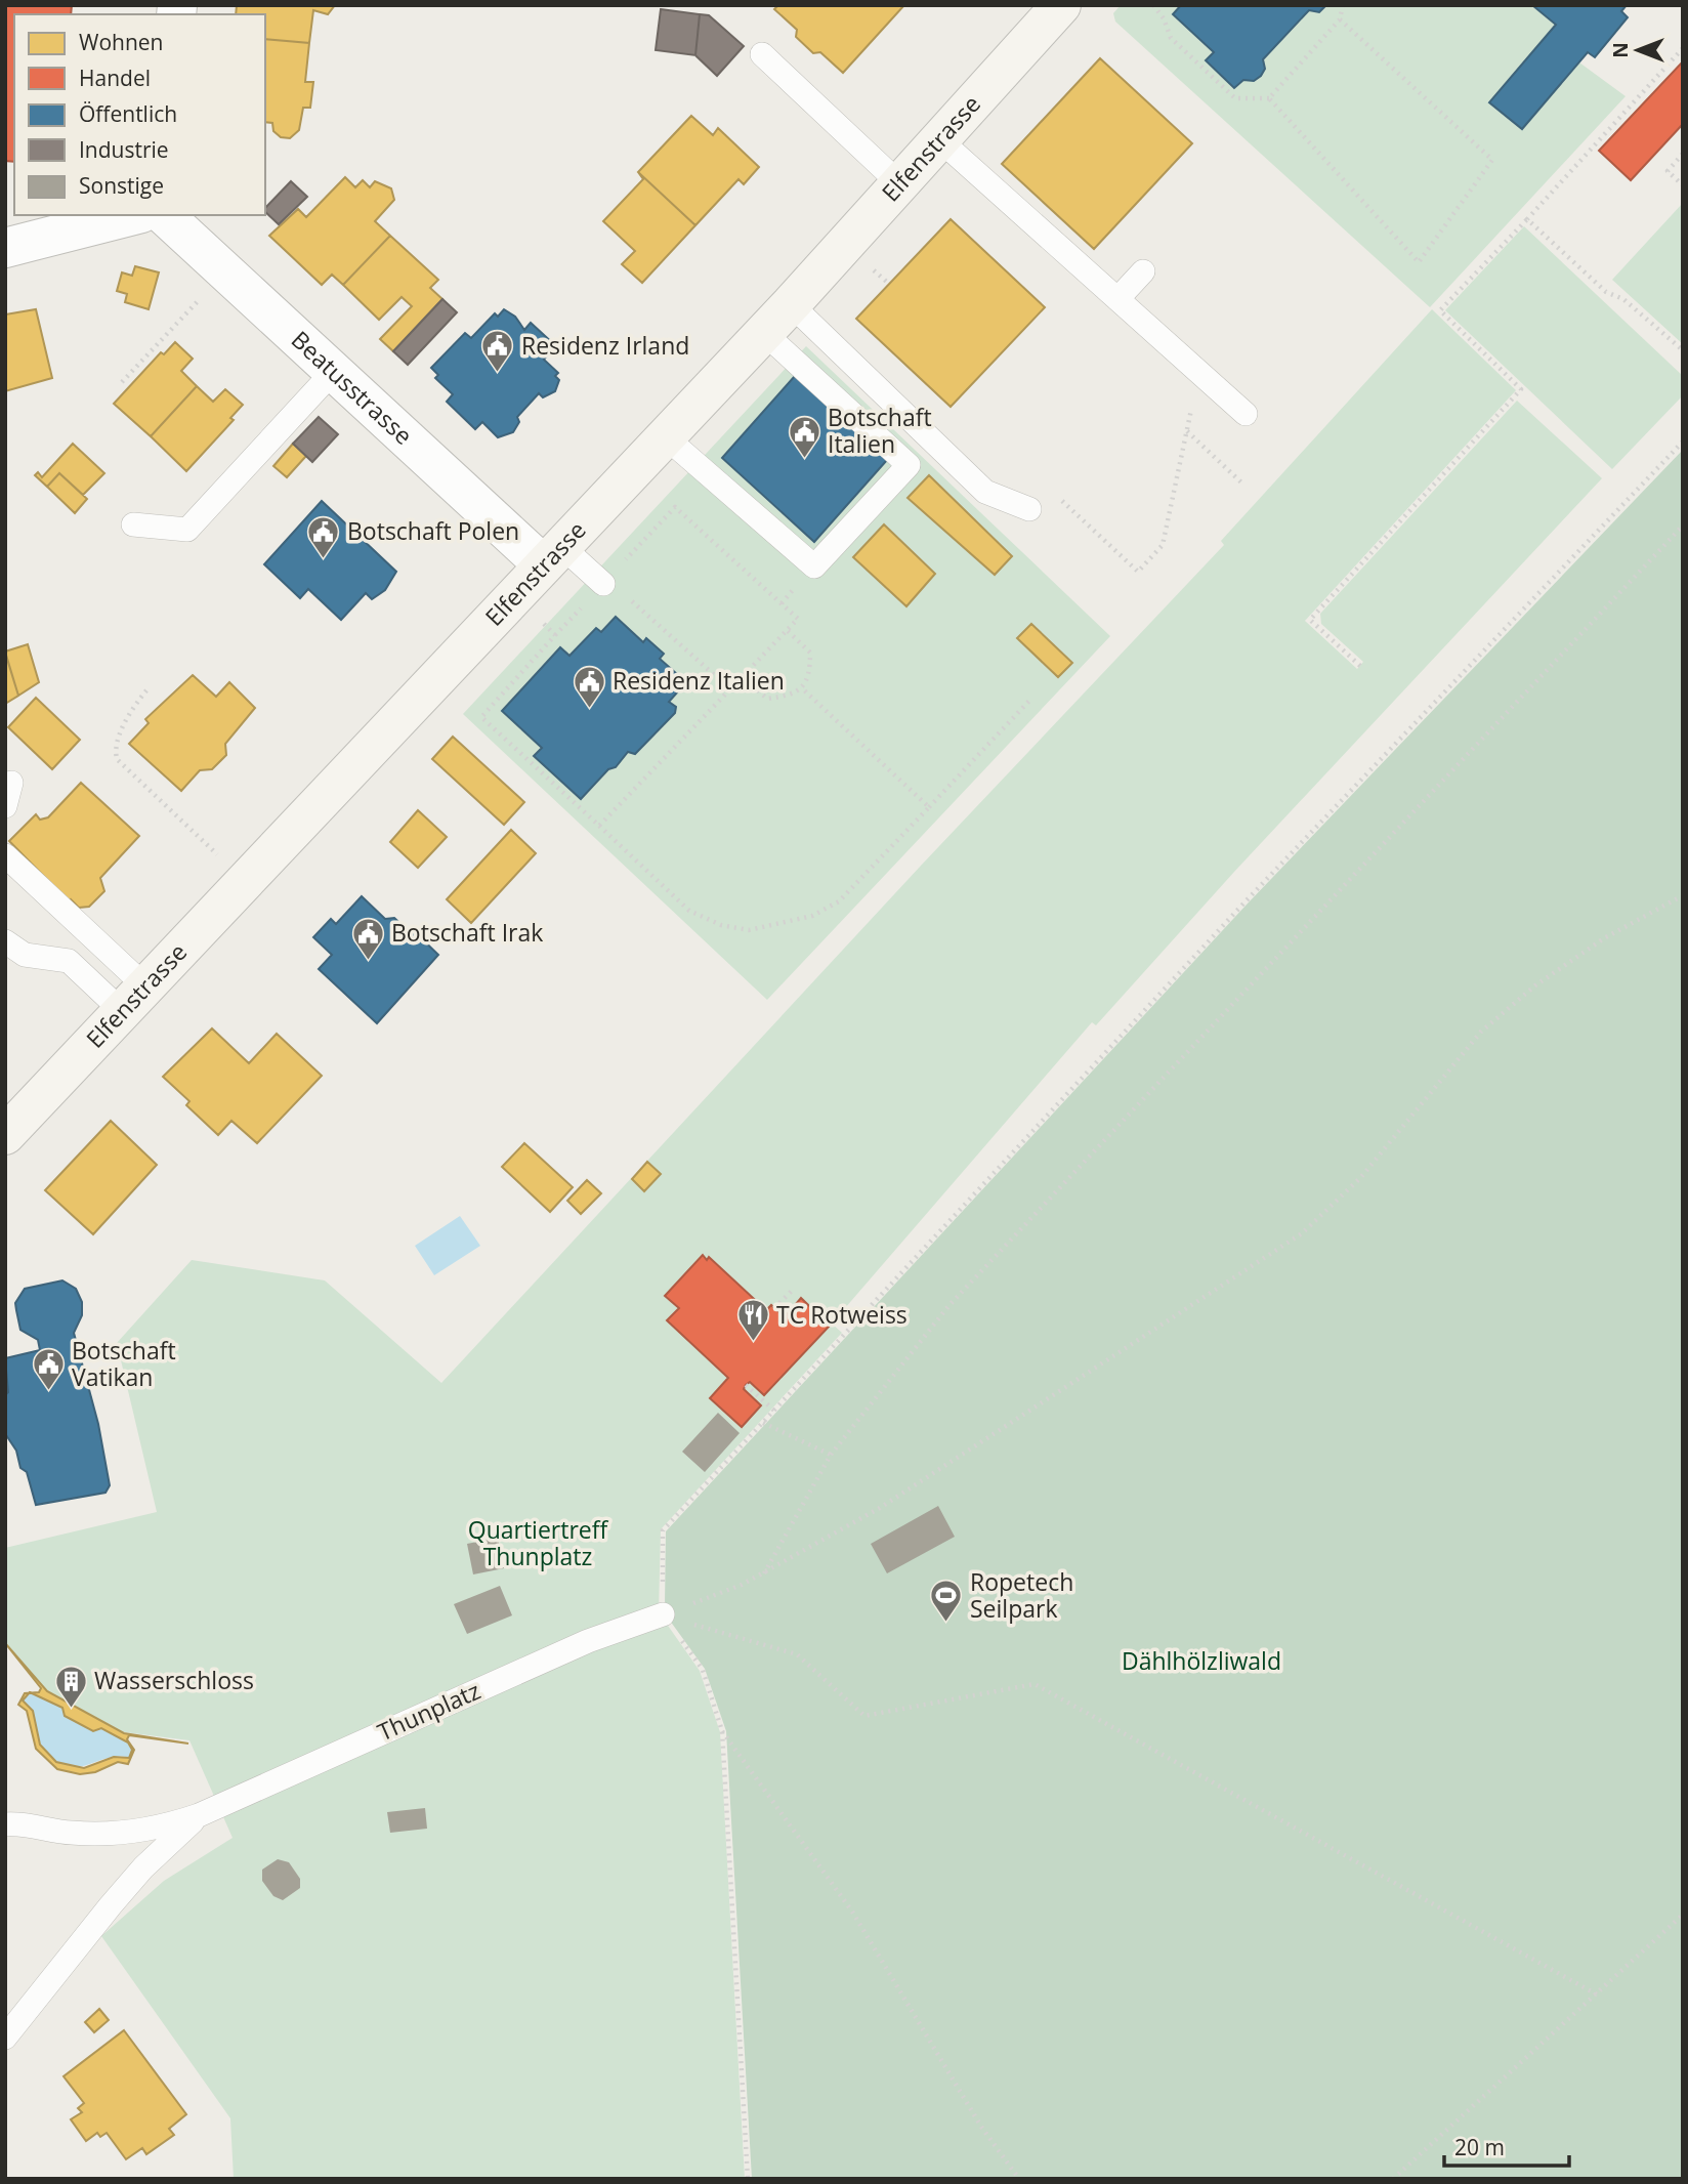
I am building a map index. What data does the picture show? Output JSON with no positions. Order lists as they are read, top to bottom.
{
  "streets": {
    "street": ["Elfenstrasse", "Beatusstrasse"],
    "lane": ["Thunplatz"]
  },
  "crossings": [
    ["Elfenstrasse", "Beatusstrasse"]
  ],
  "parks": ["Quartiertreff Thunplatz", "Dählhölzliwald"],
  "places": {
    "public building": [
      "Residenz Irland",
      "Botschaft Italien",
      "Botschaft Polen",
      "Residenz Italien",
      "Botschaft Irak",
      "Botschaft Vatikan"
    ],
    "restaurant": ["TC Rotweiss"],
    "sports": ["Ropetech Seilpark"],
    "building": ["Wasserschloss"]
  },
  "legend": [
    "Wohnen",
    "Handel",
    "Öffentlich",
    "Industrie",
    "Sonstige"
  ],
  "scale_bar": "20 m",
  "north": "left"
}
